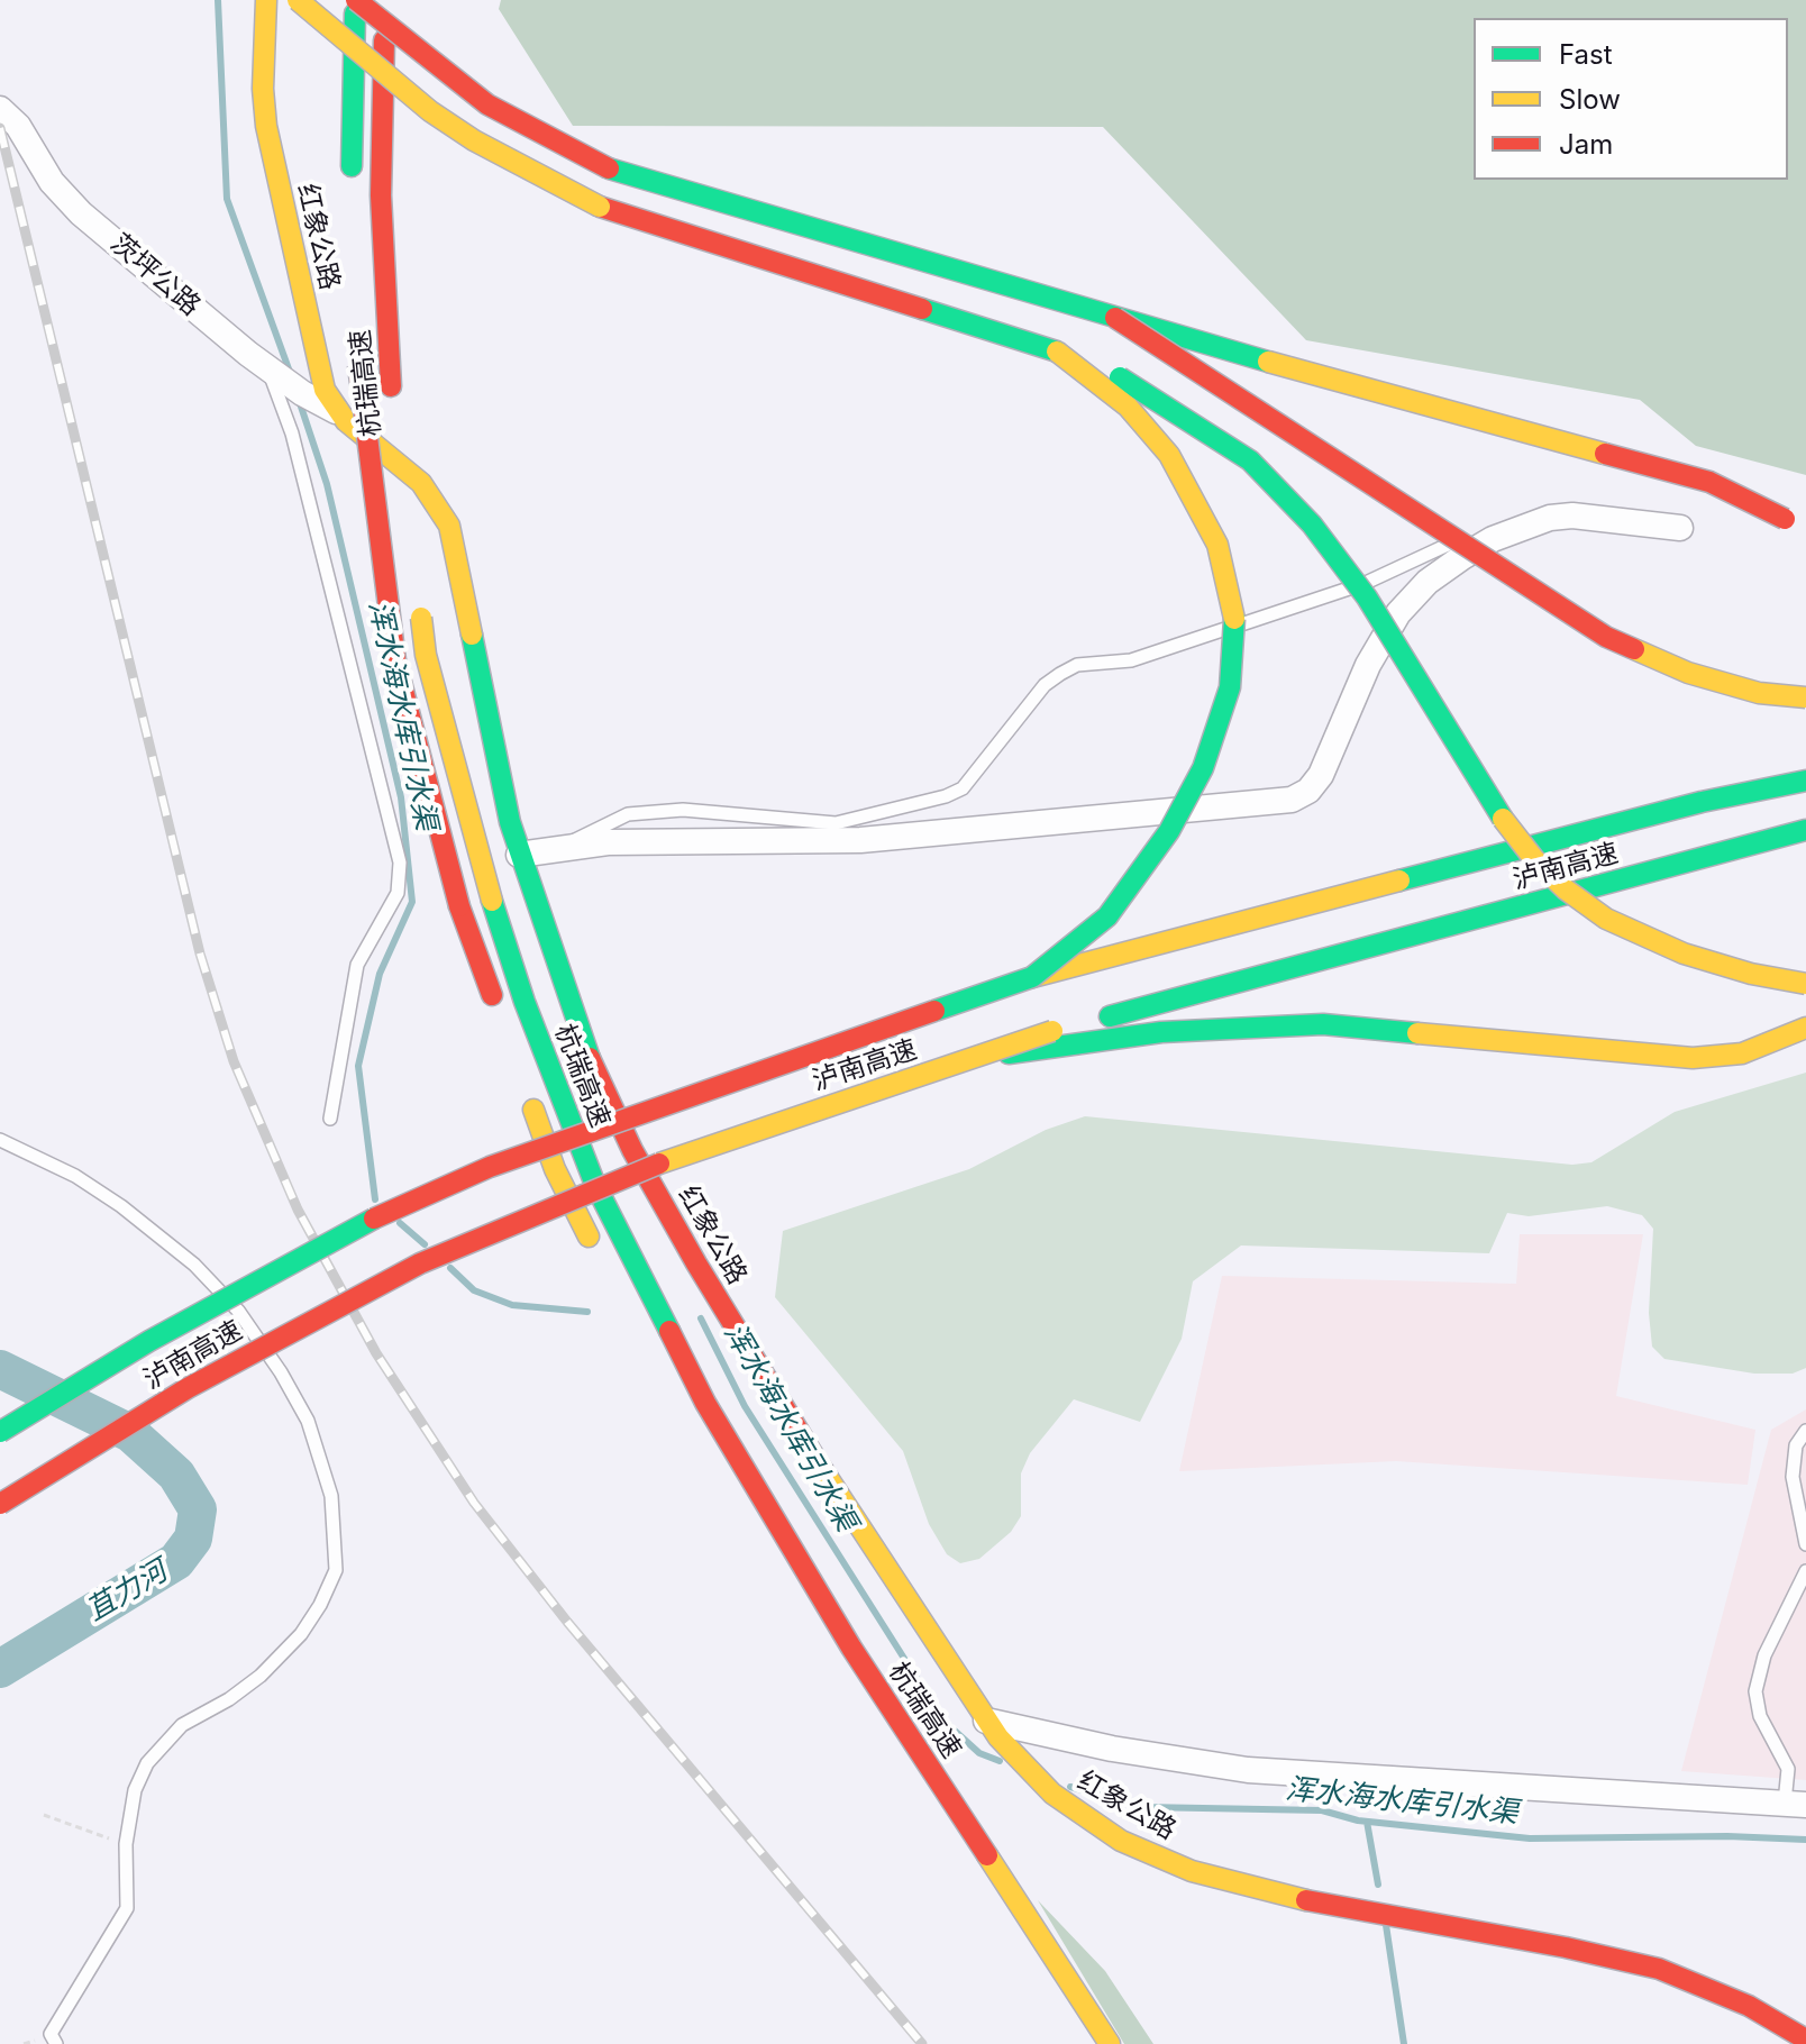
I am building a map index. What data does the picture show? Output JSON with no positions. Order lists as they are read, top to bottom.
{
  "streets": {
    "main road": ["红象公路", "杭瑞高速", "泸南高速"],
    "street": ["茨坪公路"]
  },
  "crossings": [
    ["红象公路", "茨坪公路"]
  ],
  "water": ["浑水海水库引水渠", "苴力河"],
  "legend": ["Fast", "Slow", "Jam"]
}
